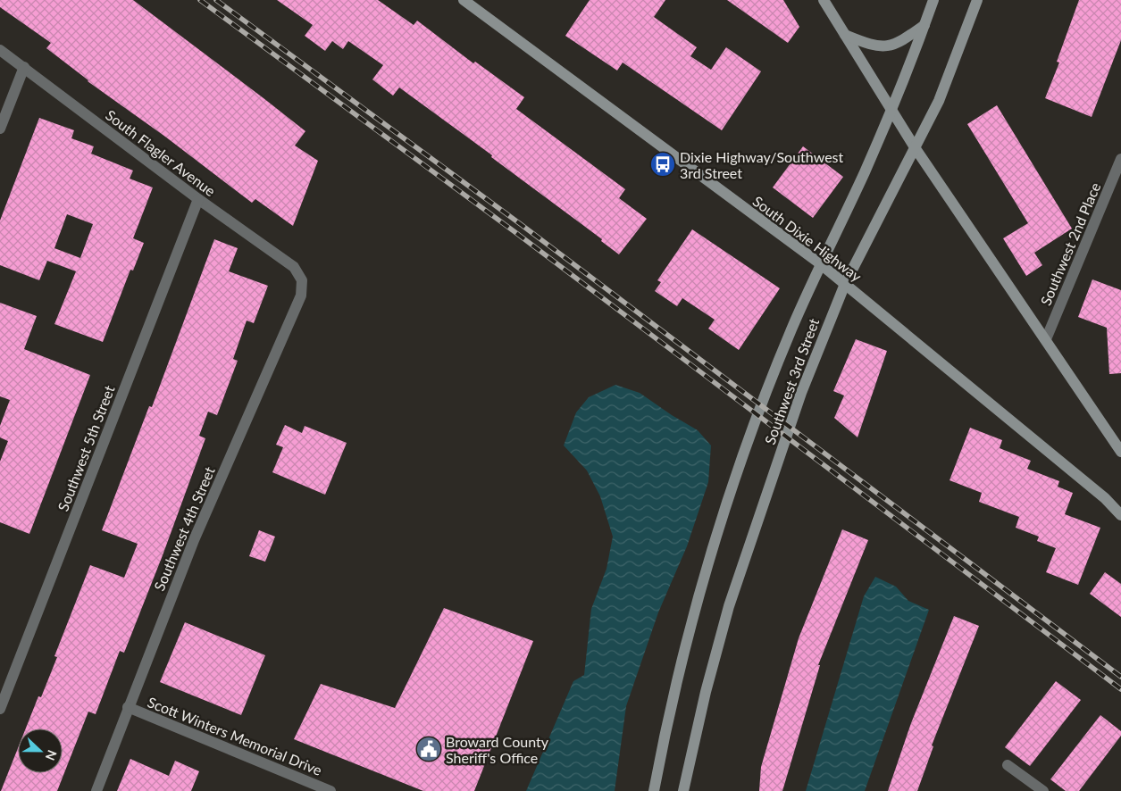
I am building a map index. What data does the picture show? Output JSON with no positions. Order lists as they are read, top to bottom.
{
  "streets": {
    "street": [
      "South Flagler Avenue",
      "South Dixie Highway",
      "Southwest 2nd Place",
      "Southwest 3rd Street",
      "Southwest 5th Street",
      "Southwest 4th Street",
      "Scott Winters Memorial Drive"
    ]
  },
  "crossings": [
    ["South Flagler Avenue", "Southwest 5th Street"],
    ["South Flagler Avenue", "Southwest 4th Street"],
    ["South Dixie Highway", "Southwest 3rd Street"],
    ["Southwest 4th Street", "Scott Winters Memorial Drive"]
  ],
  "places": {
    "bus stop": ["Dixie Highway/Southwest 3rd Street"],
    "public building": ["Broward County Sheriff's Office"]
  },
  "north": "right"
}
